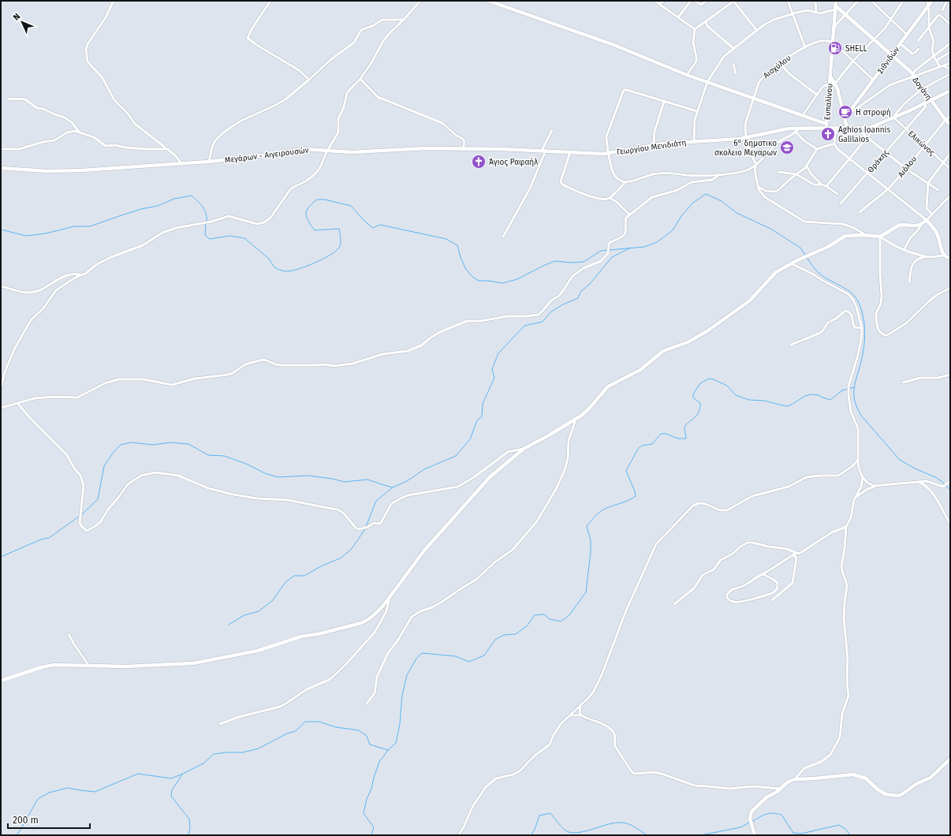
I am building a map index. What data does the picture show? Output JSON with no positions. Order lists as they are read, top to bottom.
{
  "streets": {
    "street": [
      "Σιθνιδών",
      "Αισχύλου",
      "Δογάνη",
      "Ευπαλίνου",
      "Ελικώνος",
      "Γεωργίου Μενιδιάτη",
      "Μεγάρων - Αιγειρουσών",
      "Θράκης",
      "Αιόλου"
    ]
  },
  "crossings": [
    ["Σιθνιδών", "Δογάνη"],
    ["Σιθνιδών", "Ευπαλίνου"],
    ["Αισχύλου", "Ευπαλίνου"],
    ["Αισχύλου", "Γεωργίου Μενιδιάτη"],
    ["Δογάνη", "Ευπαλίνου"],
    ["Δογάνη", "Γεωργίου Μενιδιάτη"],
    ["Δογάνη", "Αιόλου"],
    ["Ευπαλίνου", "Γεωργίου Μενιδιάτη"],
    ["Ελικώνος", "Γεωργίου Μενιδιάτη"],
    ["Ελικώνος", "Θράκης"],
    ["Ελικώνος", "Αιόλου"],
    ["Γεωργίου Μενιδιάτη", "Μεγάρων - Αιγειρουσών"],
    ["Γεωργίου Μενιδιάτη", "Θράκης"]
  ],
  "places": {
    "fuel station": ["SHELL"],
    "cafe": ["Η στροφή"],
    "church": ["Aghios Ioannis Galilaios", "Άγιος Ραφαήλ"],
    "school or university": ["6° δημοτικο σκολειο Μεγαρων"]
  },
  "scale_bar": "200 m",
  "north": "top left"
}
